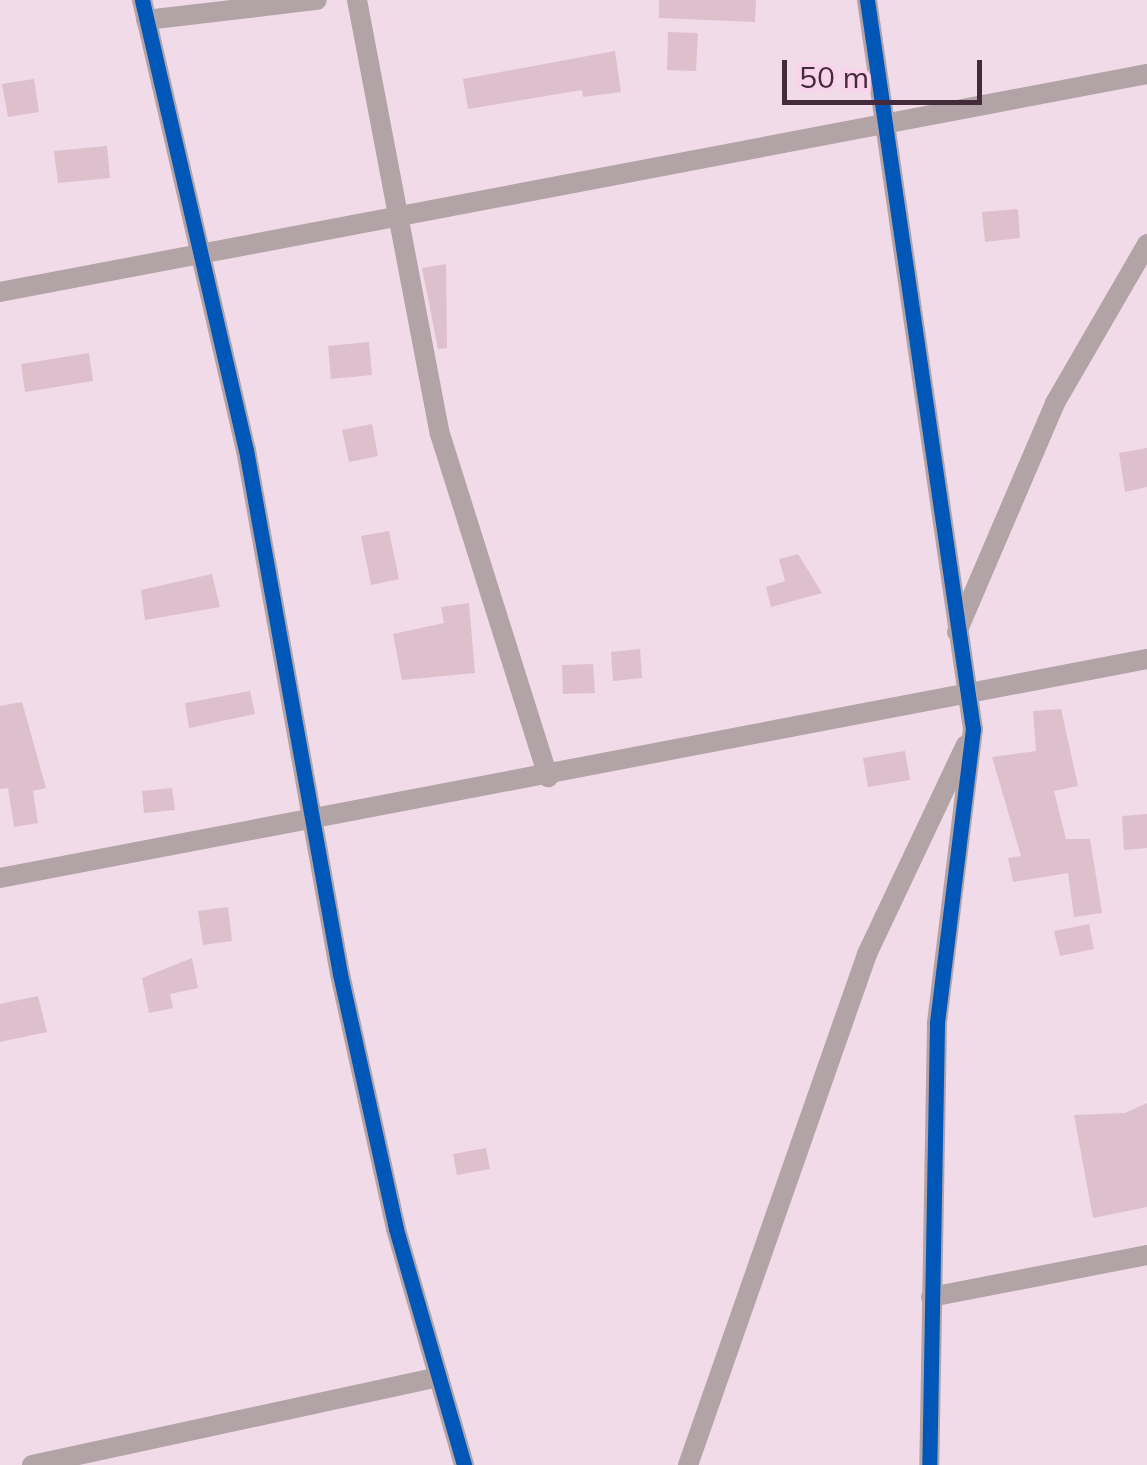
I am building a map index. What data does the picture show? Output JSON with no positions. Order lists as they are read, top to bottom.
{
  "scale_bar": "50 m"
}
